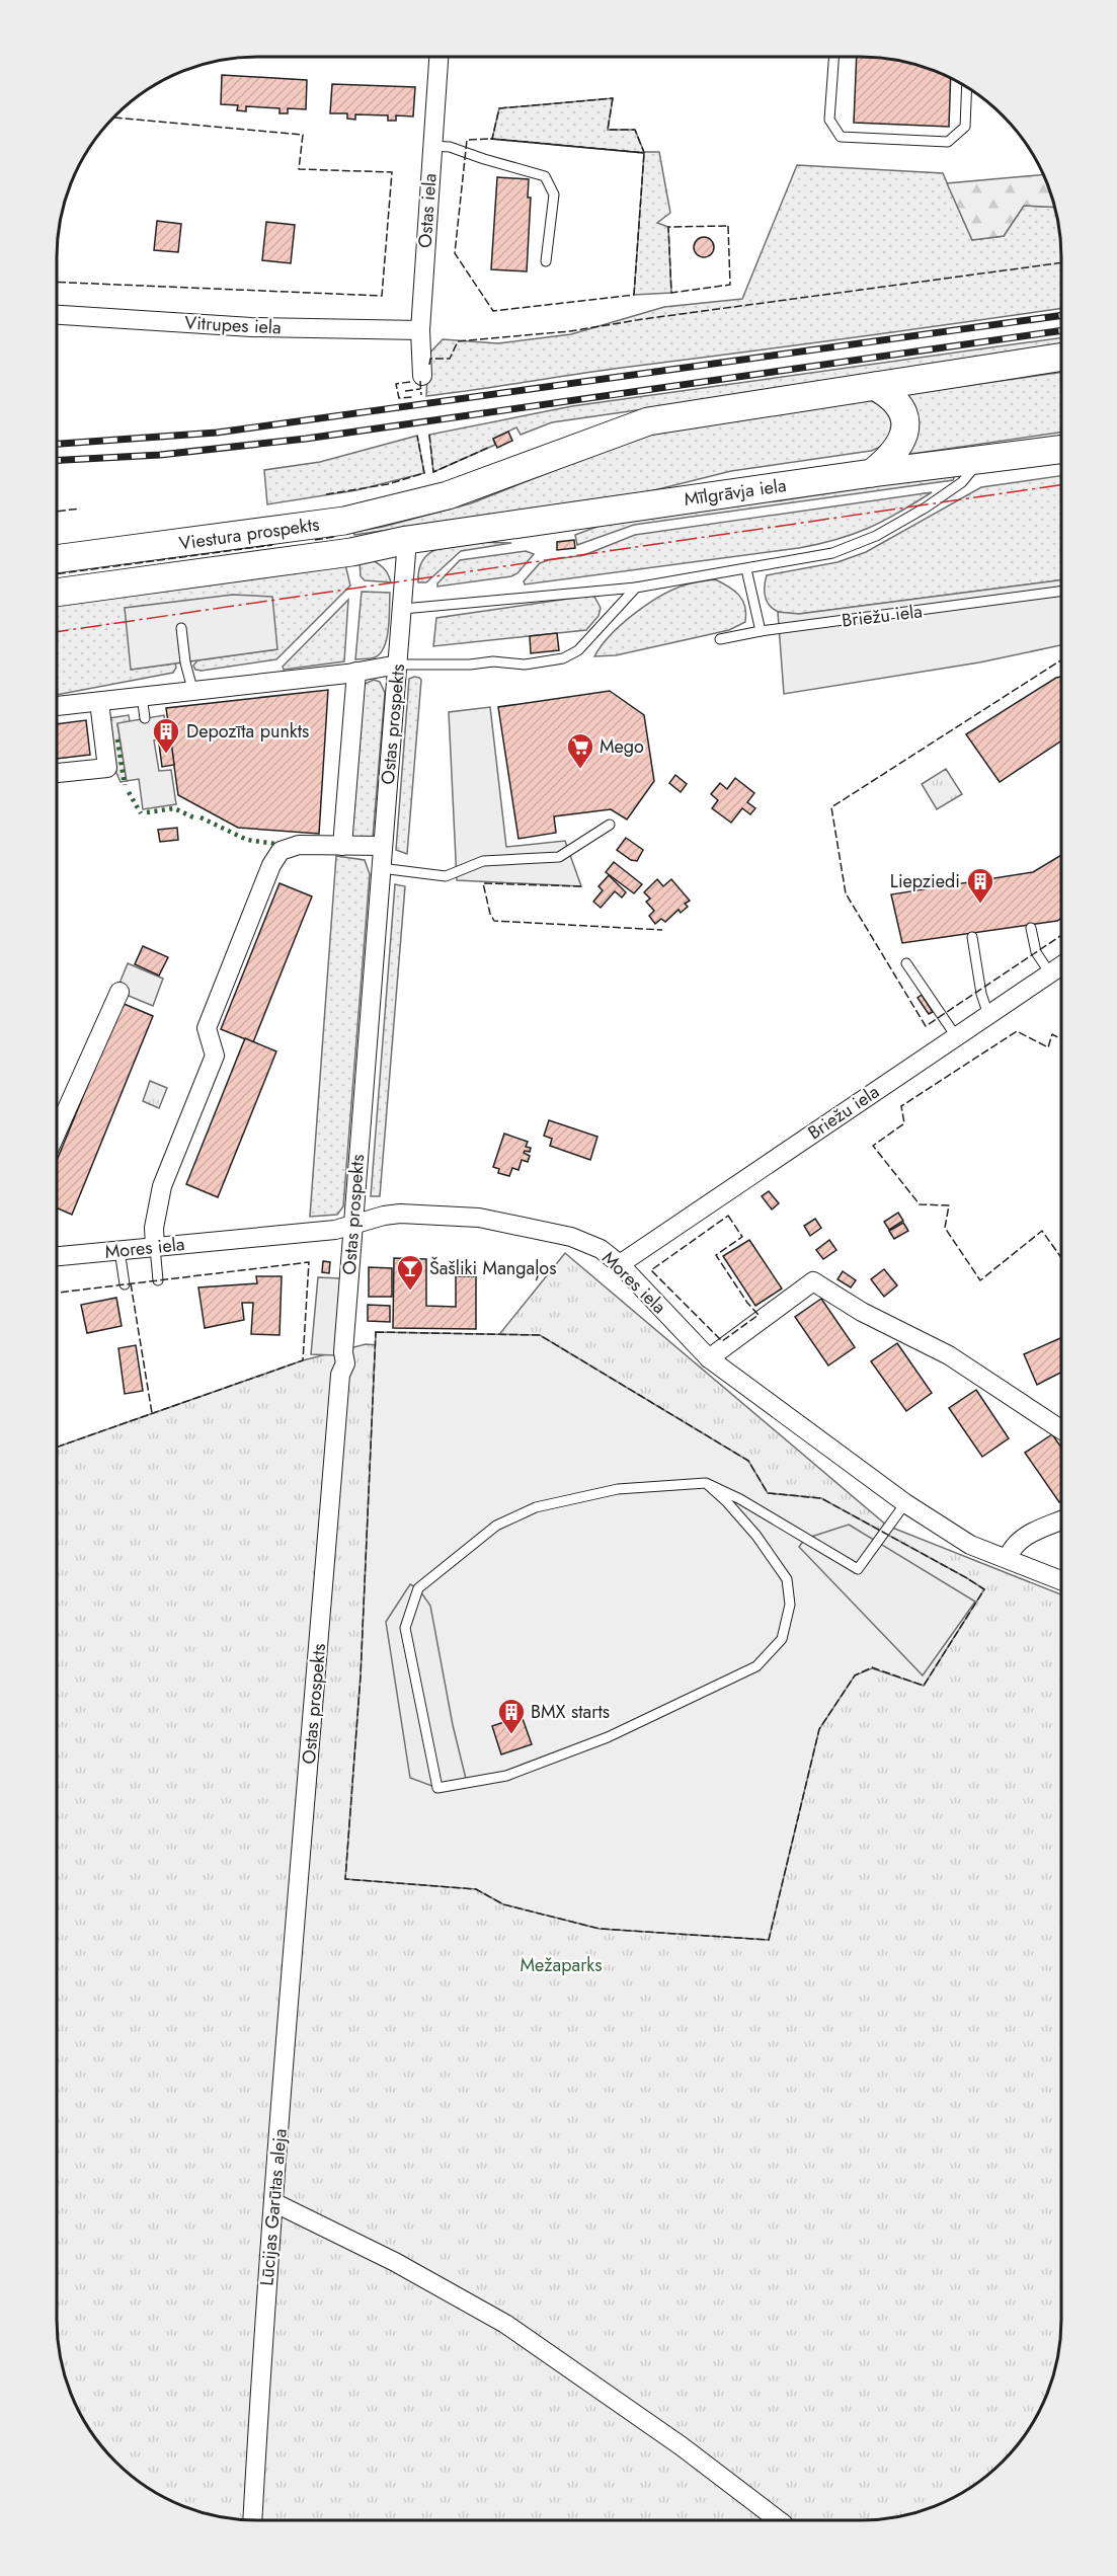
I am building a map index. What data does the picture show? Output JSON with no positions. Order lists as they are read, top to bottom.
{
  "streets": {
    "main road": ["Mīlgrāvja iela", "Viestura prospekts"],
    "street": [
      "Ostas iela",
      "Vitrupes iela",
      "Briežu iela",
      "Ostas prospekts",
      "Mores iela",
      "Lūcijas Garūtas aleja"
    ]
  },
  "crossings": [
    ["Ostas iela", "Vitrupes iela"],
    ["Mīlgrāvja iela", "Viestura prospekts"],
    ["Mīlgrāvja iela", "Ostas prospekts"],
    ["Viestura prospekts", "Ostas prospekts"],
    ["Briežu iela", "Mores iela"],
    ["Ostas prospekts", "Mores iela"],
    ["Ostas prospekts", "Lūcijas Garūtas aleja"]
  ],
  "parks": ["Mežaparks"],
  "places": {
    "building": ["Depozīta punkts", "Liepziedi", "BMX starts"],
    "supermarket": ["Mego"],
    "bar": ["Šašliki Mangaļos"]
  }
}
